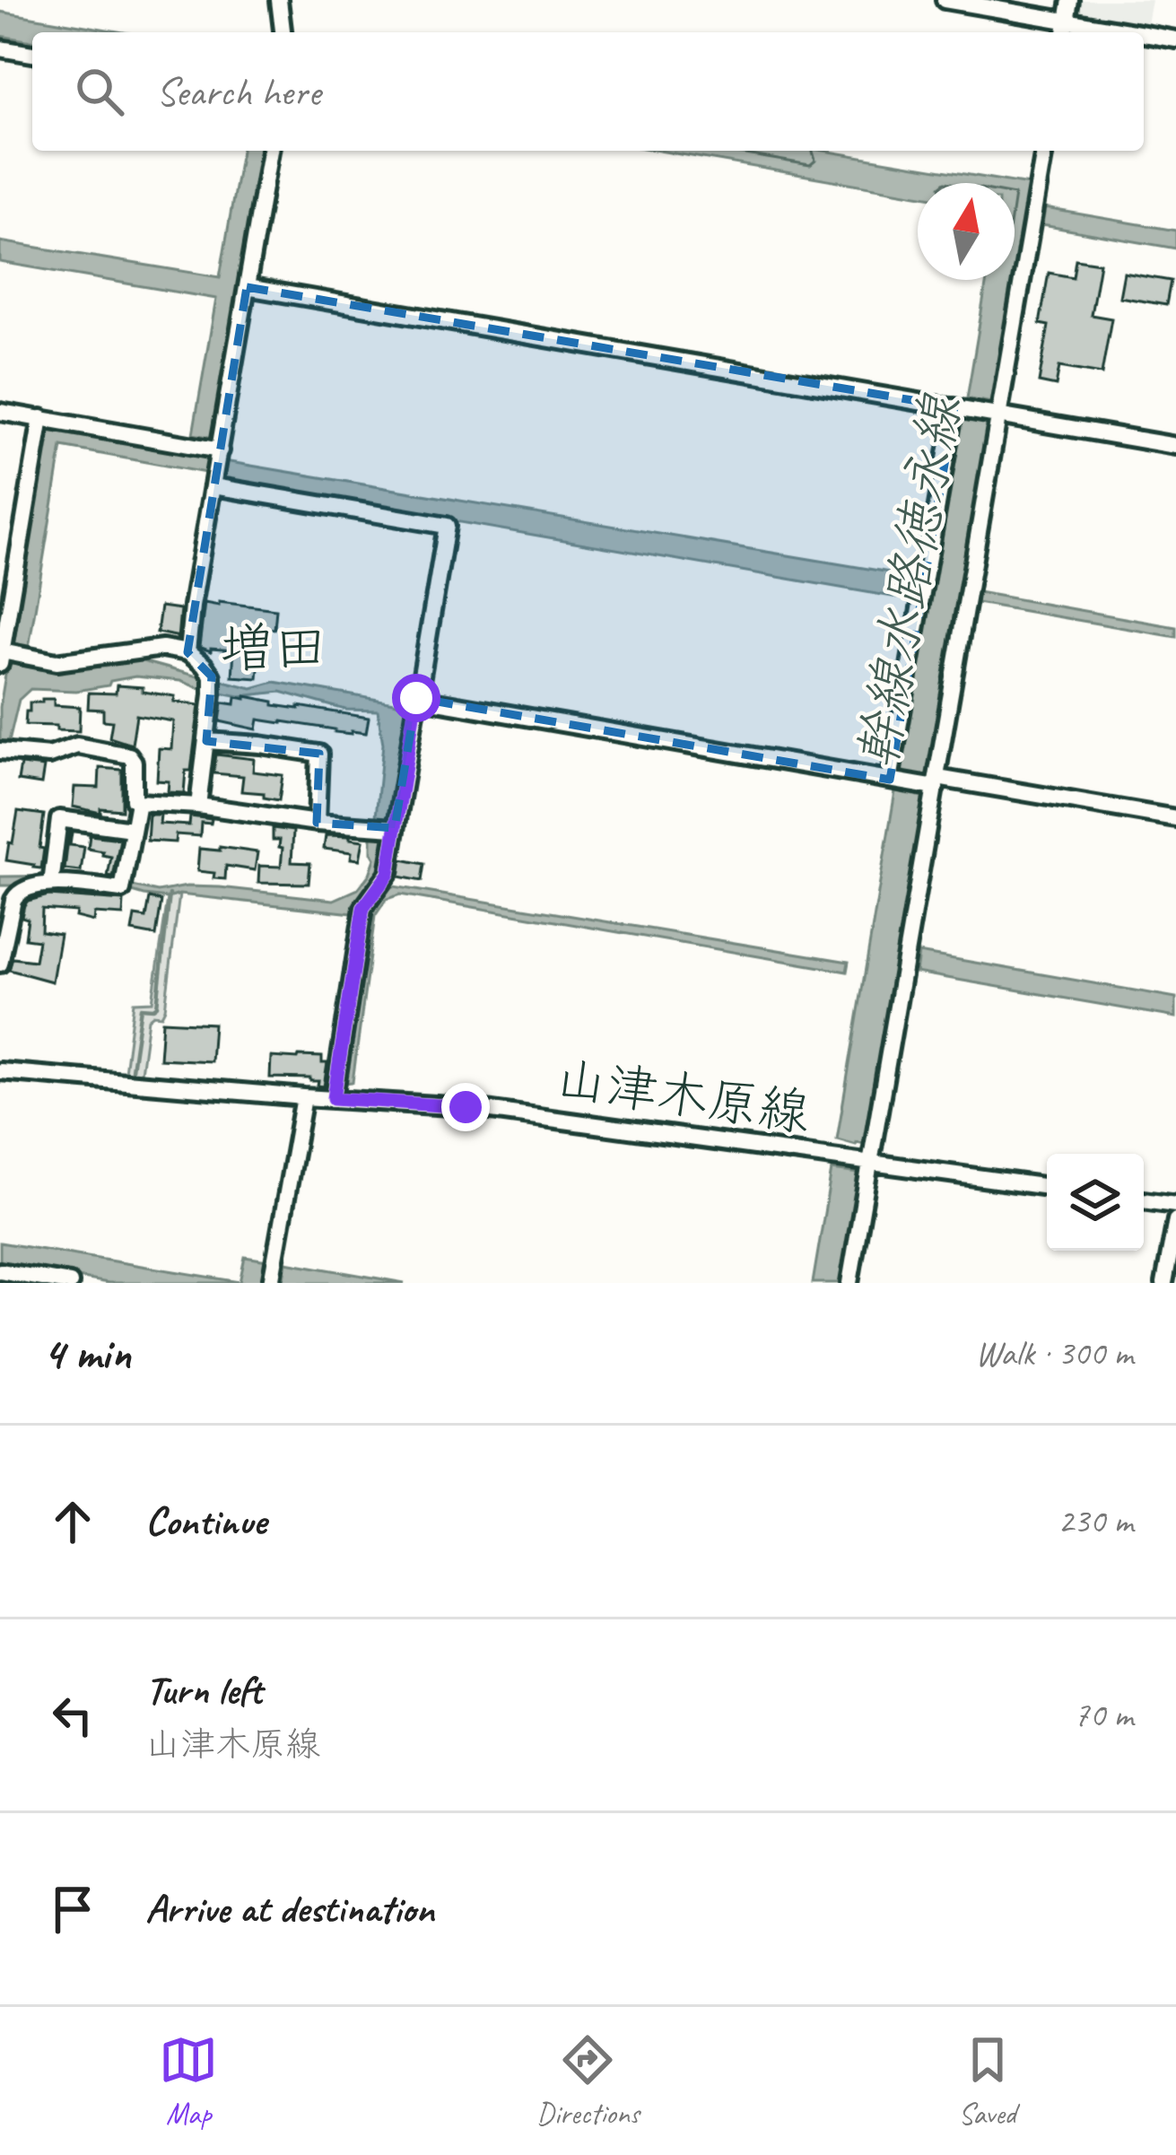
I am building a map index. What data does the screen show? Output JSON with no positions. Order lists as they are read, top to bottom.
{
  "streets": {
    "street": ["山津木原線"]
  },
  "districts": ["増田"],
  "water": ["幹線水路徳永線"],
  "north": "top",
  "page": {
    "search": "Search here",
    "heading": ["4 min", "Walk · 300 m"],
    "list": [
      ["Continue", "230 m"],
      ["Turn left", "山津木原線", "70 m"],
      "Arrive at destination"
    ],
    "nav": ["Map", "Directions", "Saved"]
  }
}
